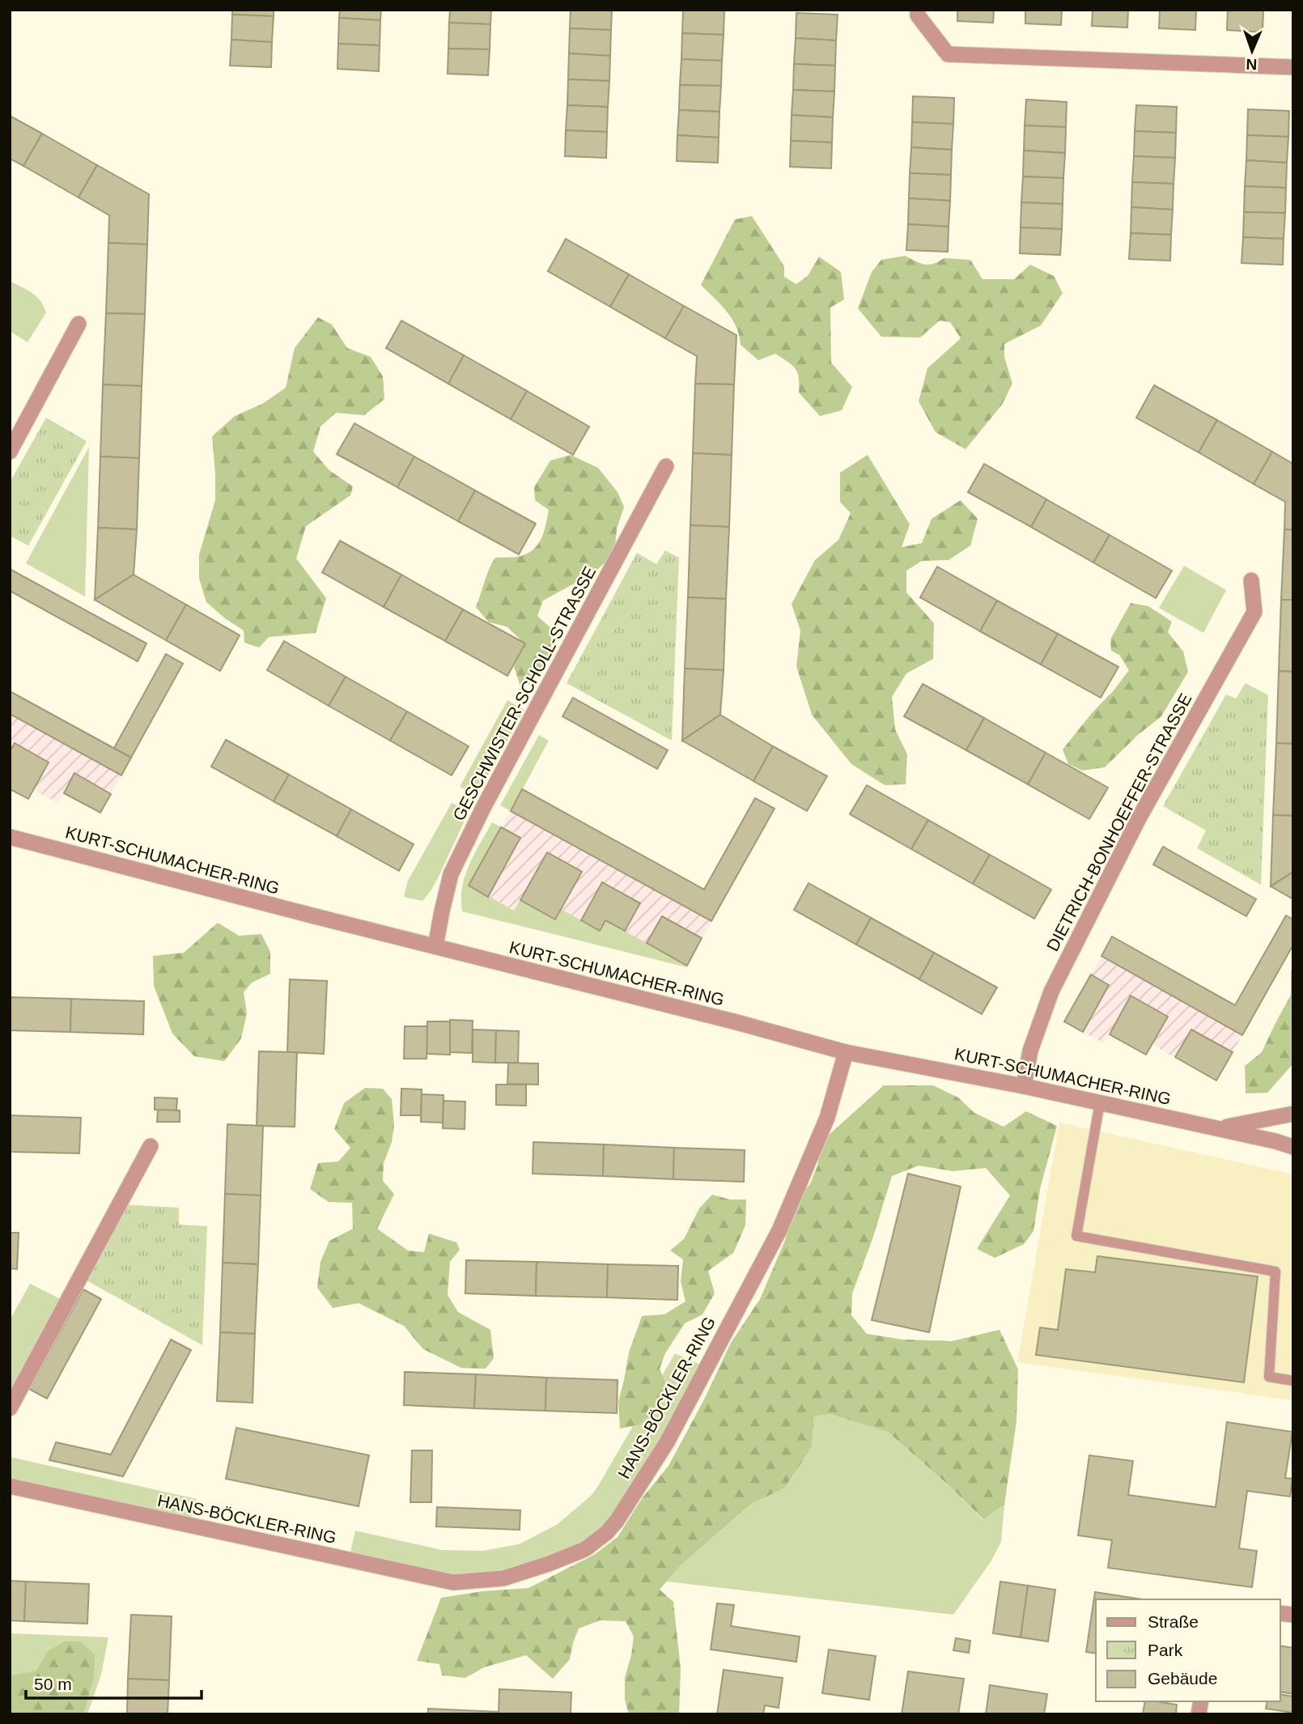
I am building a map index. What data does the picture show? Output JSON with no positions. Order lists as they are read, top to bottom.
{
  "streets": {
    "street": [
      "GESCHWISTER-SCHOLL-STRASSE",
      "DIETRICH-BONHOEFFER-STRASSE",
      "KURT-SCHUMACHER-RING",
      "HANS-BÖCKLER-RING"
    ]
  },
  "crossings": [
    ["GESCHWISTER-SCHOLL-STRASSE", "KURT-SCHUMACHER-RING"],
    ["DIETRICH-BONHOEFFER-STRASSE", "KURT-SCHUMACHER-RING"],
    ["KURT-SCHUMACHER-RING", "HANS-BÖCKLER-RING"]
  ],
  "legend": ["Straße", "Park", "Gebäude"],
  "scale_bar": "50 m",
  "north": "bottom"
}
